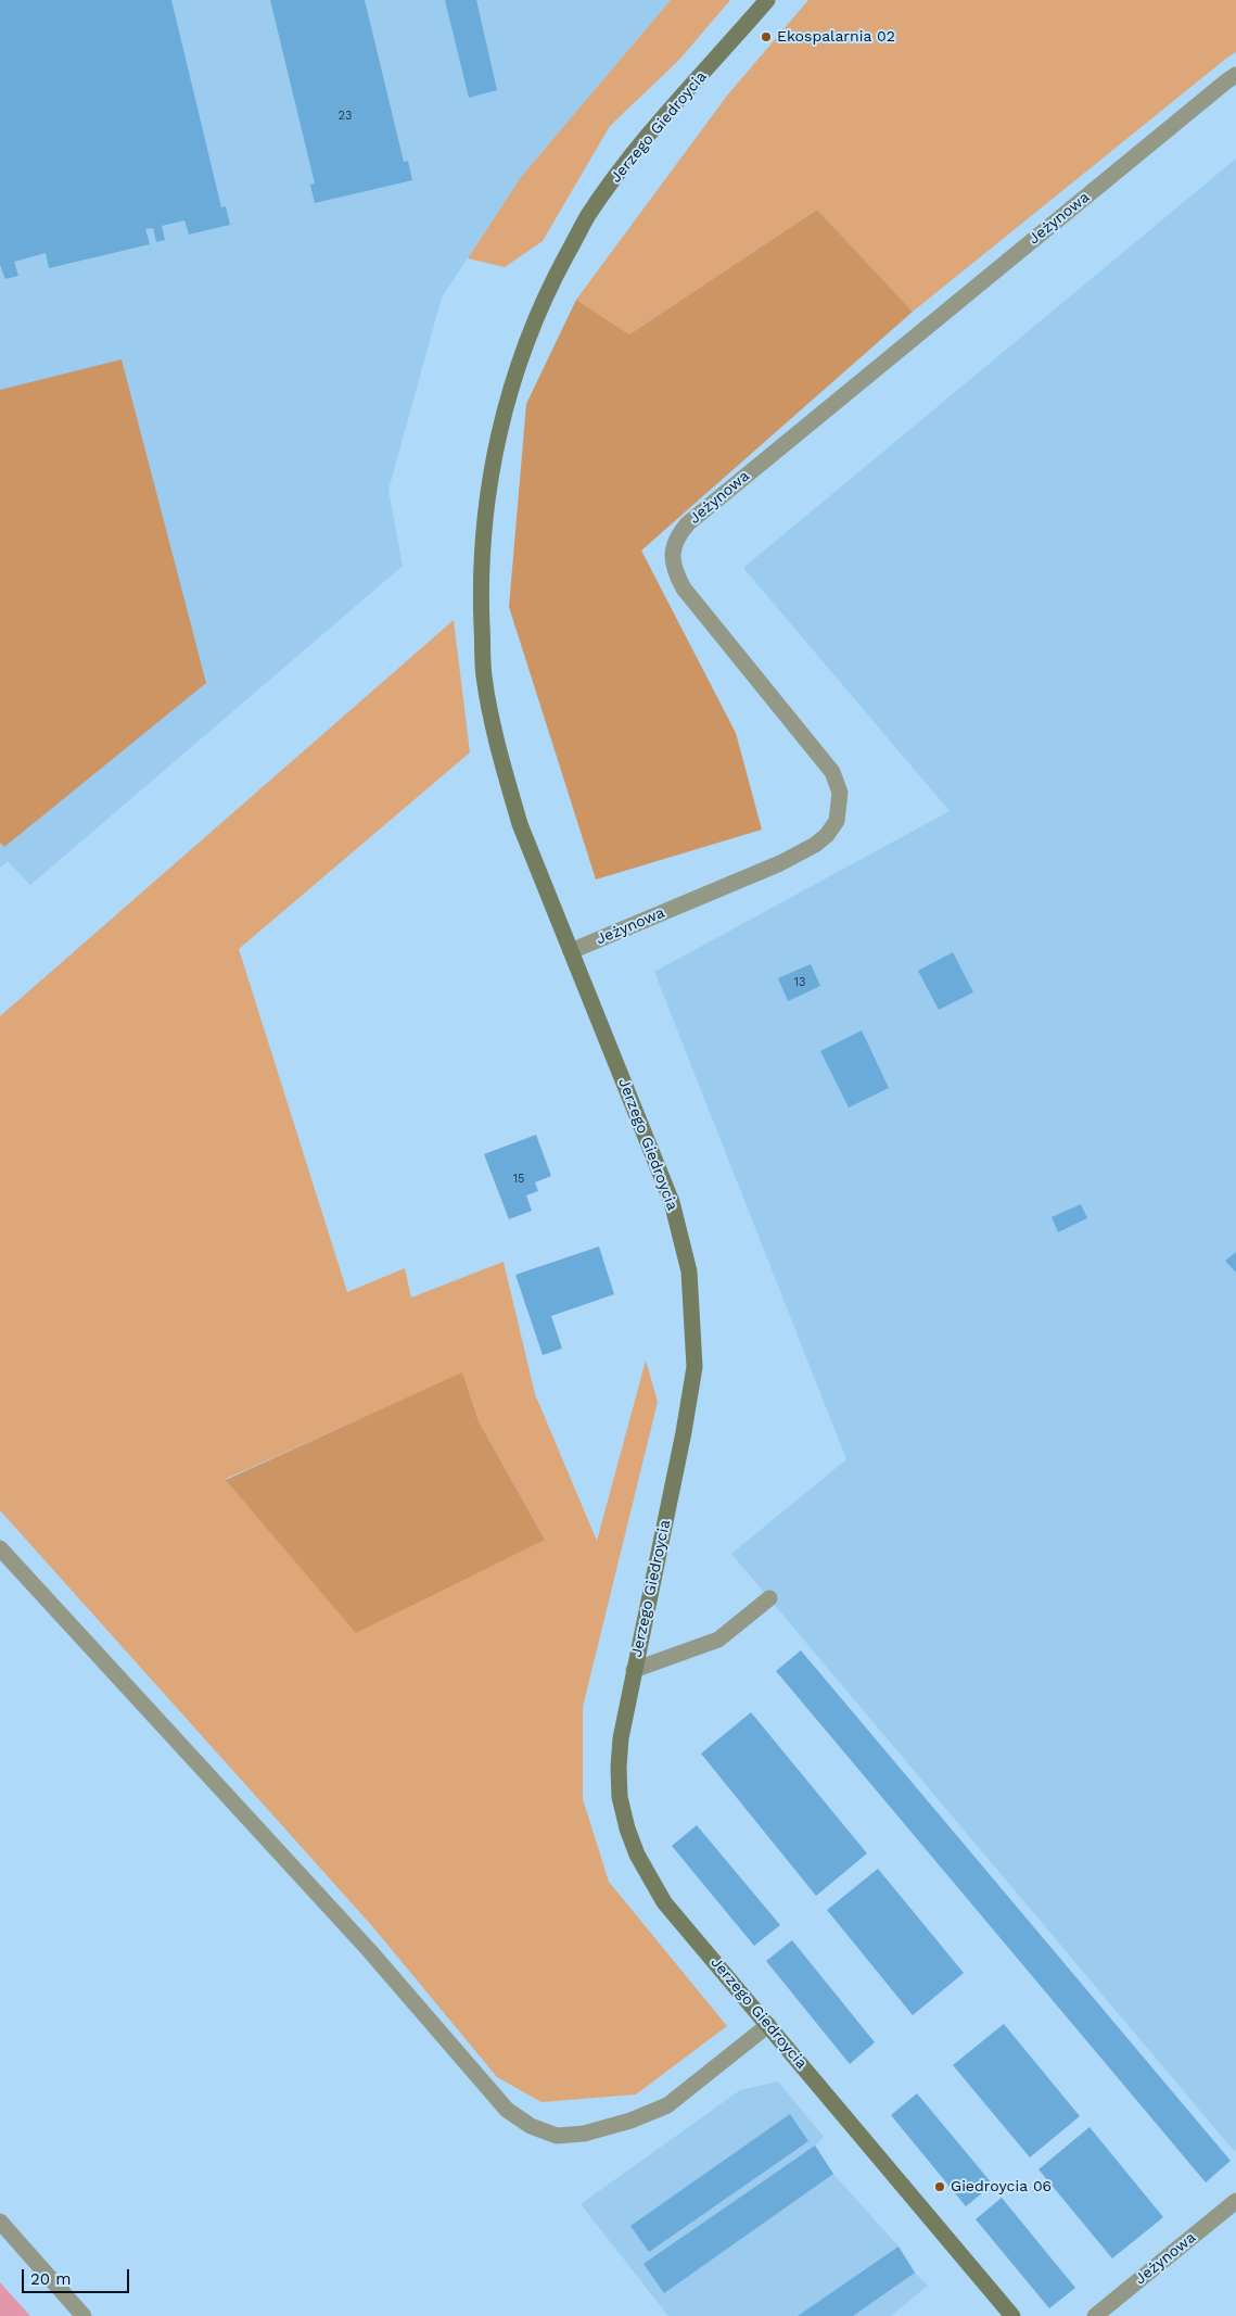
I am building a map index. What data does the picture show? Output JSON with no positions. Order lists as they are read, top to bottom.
{
  "streets": {
    "street": ["Jerzego Giedroycia", "Jeżynowa"]
  },
  "crossings": [
    ["Jerzego Giedroycia", "Jeżynowa"]
  ],
  "places": ["Ekospalarnia 02", "Giedroycia 06"],
  "house_numbers": ["23", "13", "15"],
  "scale_bar": "20 m"
}
